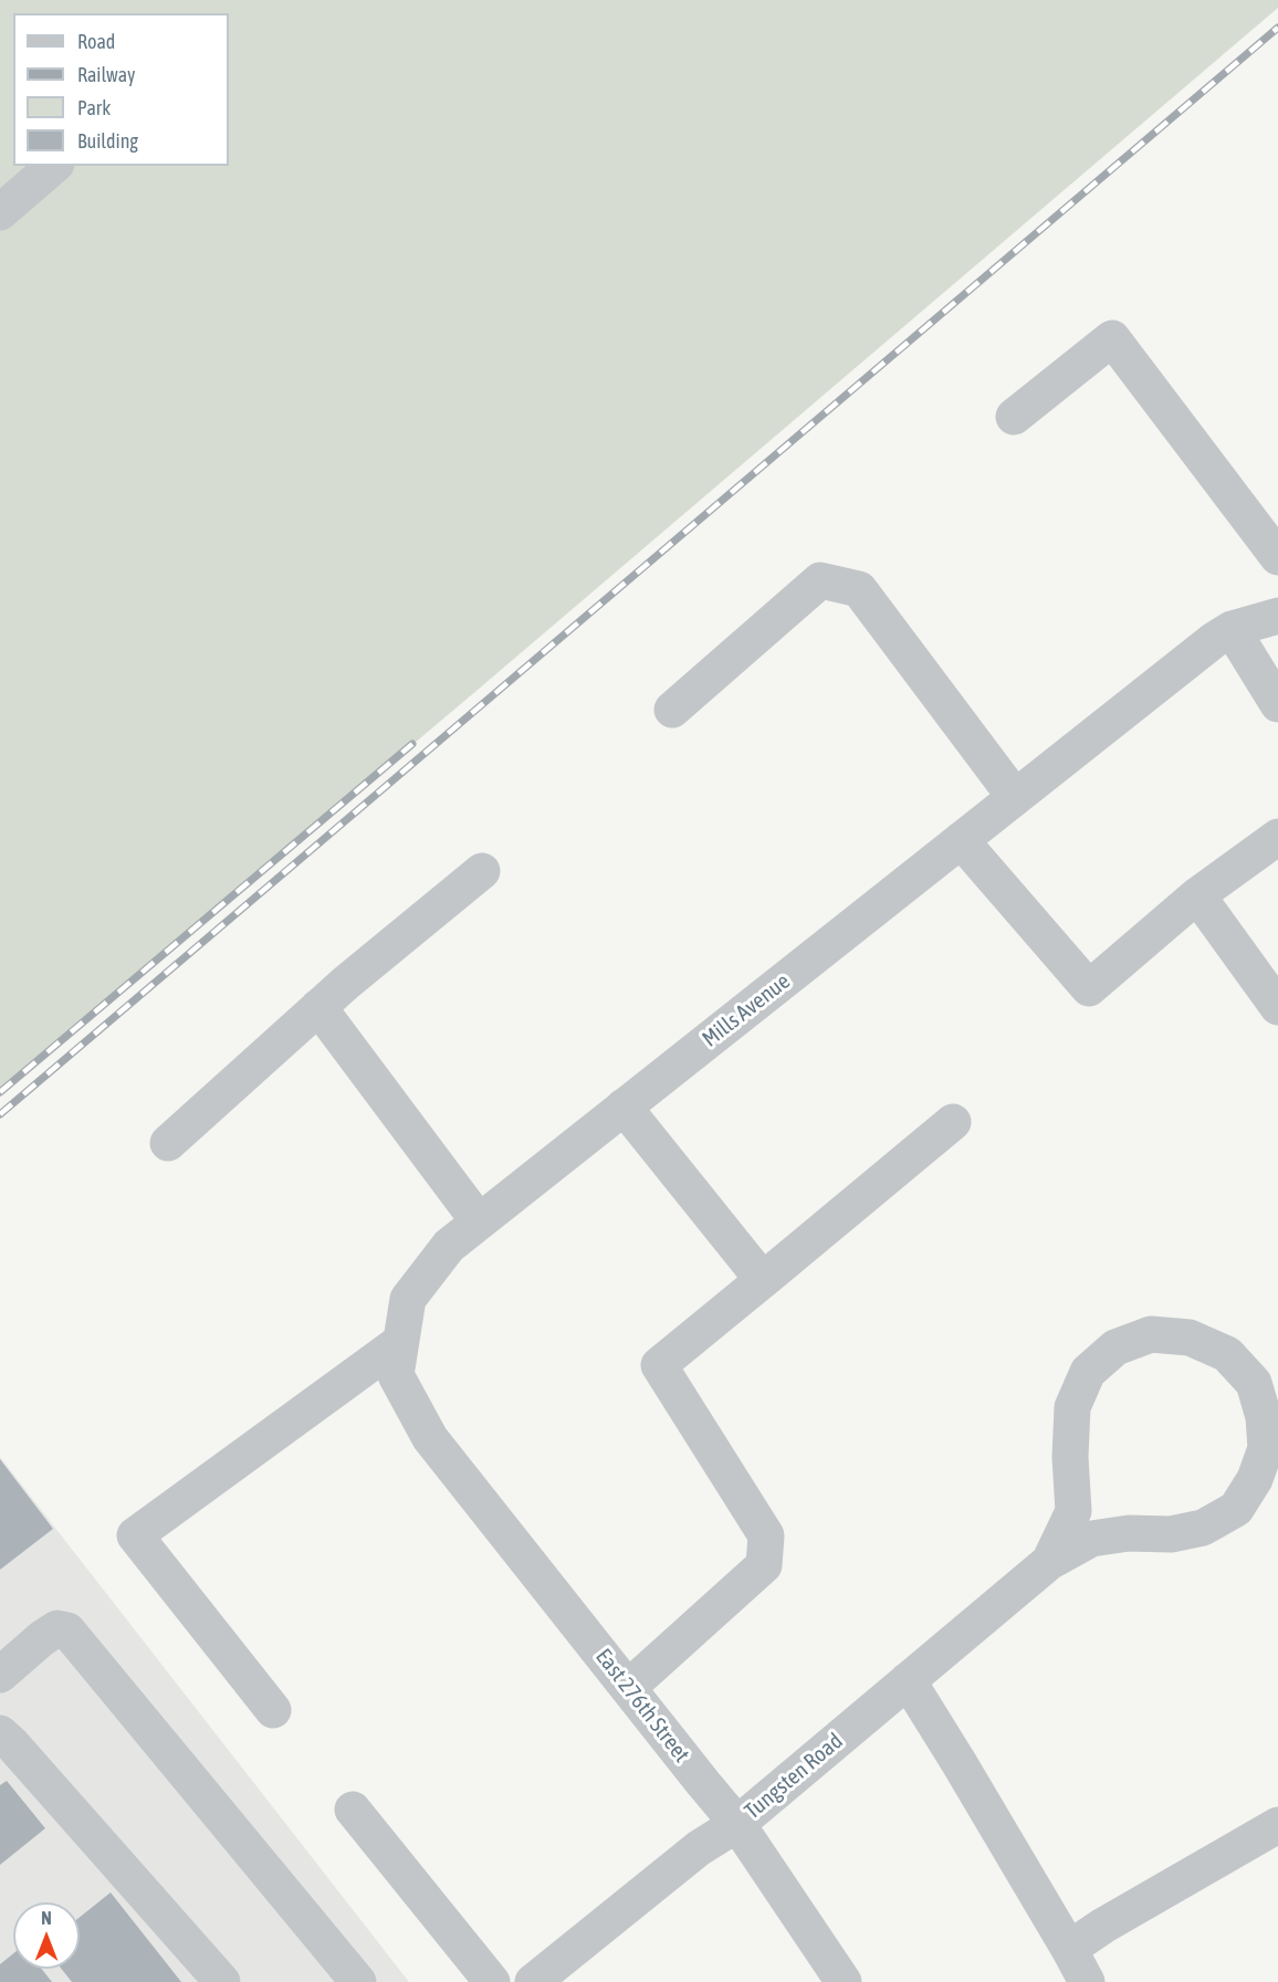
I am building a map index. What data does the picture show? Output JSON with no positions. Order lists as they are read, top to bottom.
{
  "streets": {
    "street": ["Mills Avenue", "East 276th Street", "Tungsten Road"]
  },
  "crossings": [
    ["Mills Avenue", "East 276th Street"],
    ["East 276th Street", "Tungsten Road"]
  ],
  "legend": [
    "Road",
    "Railway",
    "Park",
    "Building"
  ],
  "north": "top"
}
